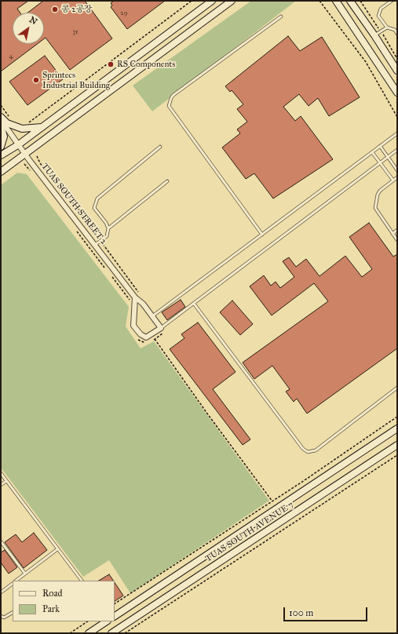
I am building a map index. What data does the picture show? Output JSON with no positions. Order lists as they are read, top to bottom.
{
  "streets": {
    "street": ["TUAS SOUTH STREET 2", "TUAS SOUTH AVENUE 7"]
  },
  "places": ["콩 2공장", "RS Components", "Sprintecs Industrial Building"],
  "house_numbers": ["29", "31", "4"],
  "legend": ["Road", "Park"],
  "scale_bar": "100 m",
  "north": "top right"
}
